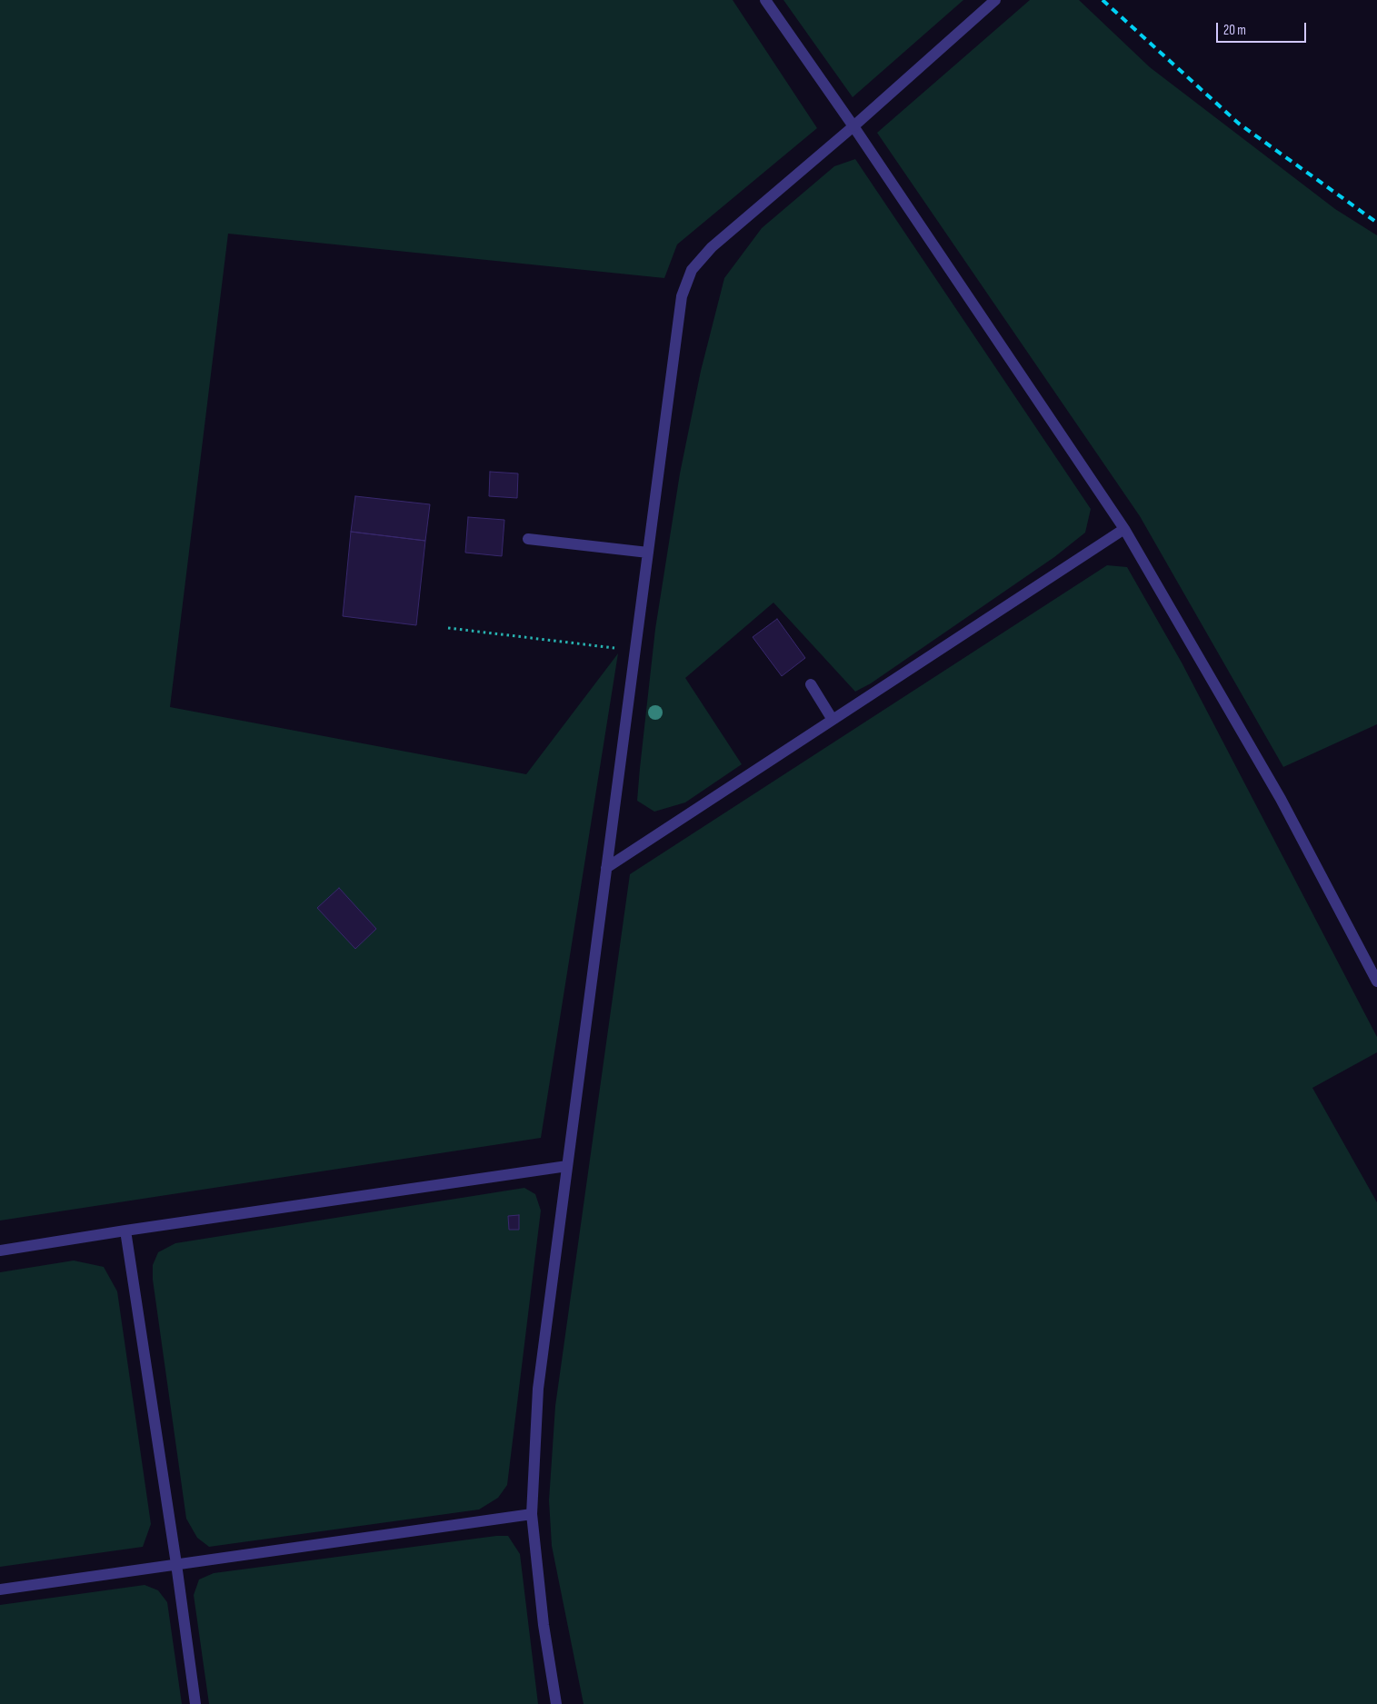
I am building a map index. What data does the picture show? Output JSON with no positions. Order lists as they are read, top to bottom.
{
  "scale_bar": "20 m"
}
